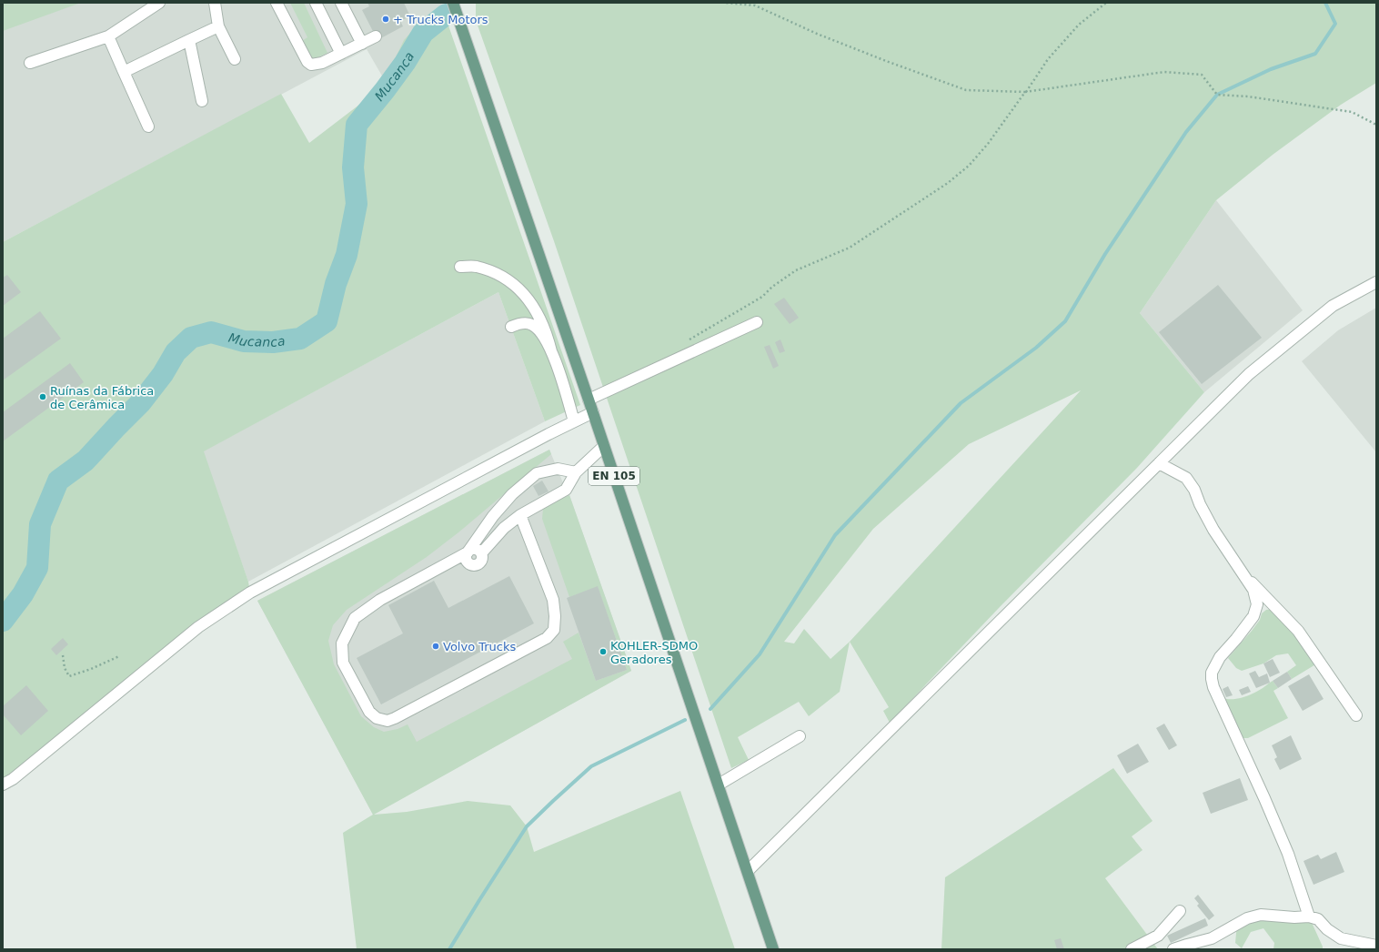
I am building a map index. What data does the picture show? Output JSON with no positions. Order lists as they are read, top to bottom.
{
  "streets": {
    "main road": ["EN 105"]
  },
  "water": ["Mucanca"],
  "places": [
    "+ Trucks Motors",
    "Ruínas da Fábrica de Cerâmica",
    "Volvo Trucks",
    "KOHLER-SDMO Geradores"
  ]
}
